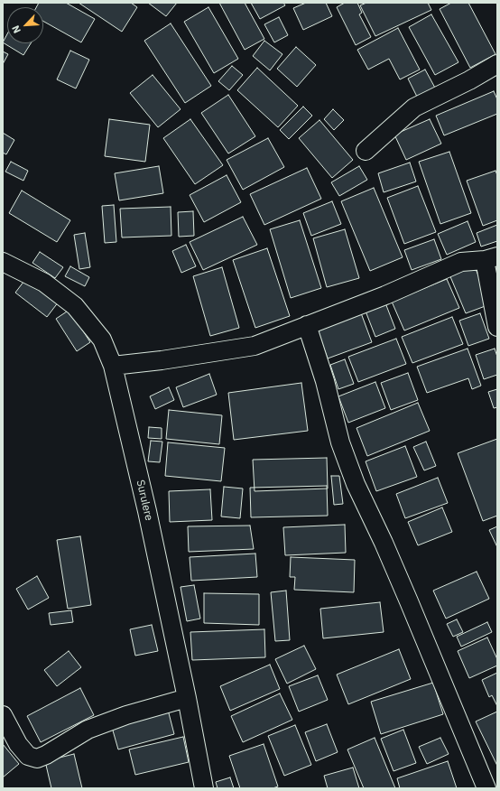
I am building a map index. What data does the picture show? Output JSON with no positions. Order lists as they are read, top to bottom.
{
  "streets": {
    "street": ["Surulere"]
  },
  "north": "bottom left"
}
